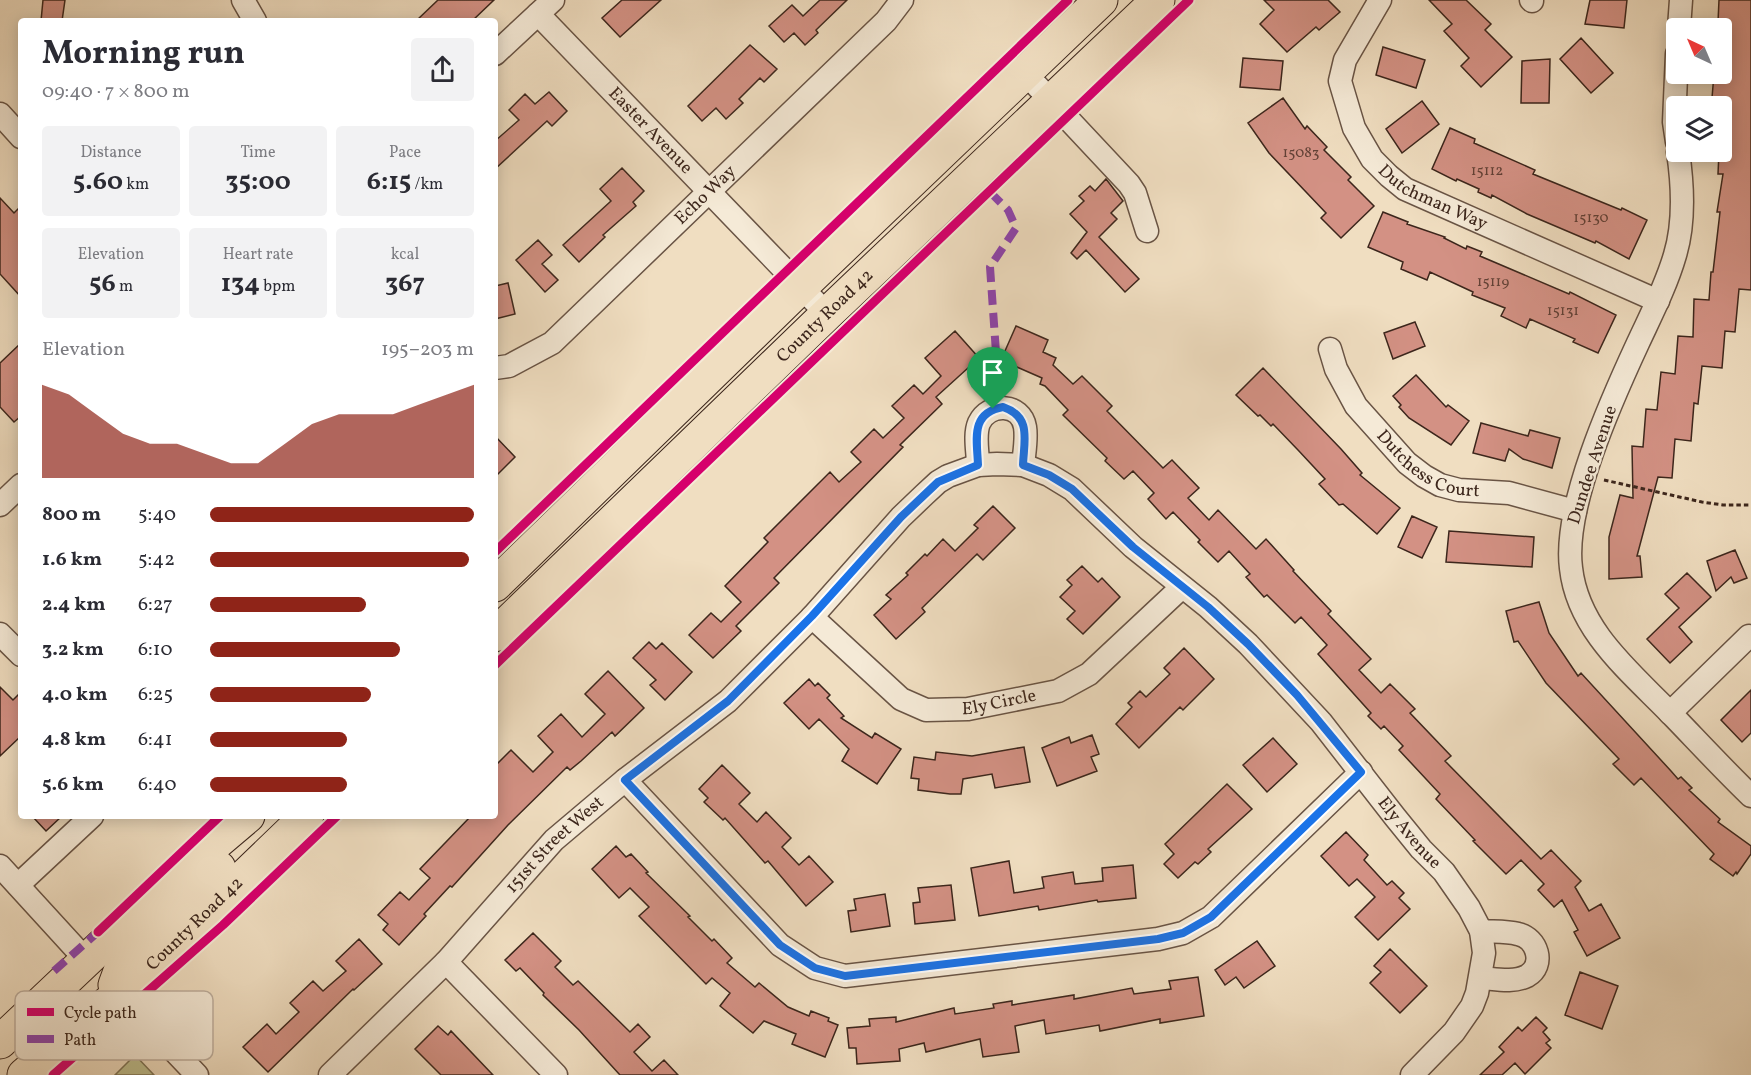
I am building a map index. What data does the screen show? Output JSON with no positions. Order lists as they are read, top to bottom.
{
  "streets": {
    "highway": ["County Road 42"],
    "street": [
      "Easter Avenue",
      "Dutchman Way",
      "Echo Way",
      "Dutchess Court",
      "Dundee Avenue",
      "Ely Circle",
      "Ely Avenue",
      "151st Street West"
    ]
  },
  "crossings": [
    ["Easter Avenue", "Echo Way"],
    ["Easter Avenue", "County Road 42"],
    ["Dutchman Way", "Dundee Avenue"],
    ["Dutchess Court", "Dundee Avenue"],
    ["Ely Circle", "Ely Avenue"],
    ["Ely Circle", "151st Street West"],
    ["Ely Avenue", "151st Street West"]
  ],
  "house_numbers": [
    "15083",
    "15112",
    "15130",
    "15119",
    "15131"
  ],
  "legend": ["Cycle path", "Path"],
  "north": "top left",
  "page": {
    "heading": ["Morning run", "09:40 · 7 × 800 m"],
    "stats": [
      ["Distance", "5.60 km"],
      ["Time", "35:00"],
      ["Pace", "6:15 /km"],
      ["Elevation", "56 m"],
      ["Heart rate", "134 bpm"],
      ["kcal", "367"]
    ],
    "chart": ["Elevation", "195–203 m"],
    "list": [
      {
        "name": "800 m",
        "note": "5:40"
      },
      {
        "name": "1.6 km",
        "note": "5:42"
      },
      {
        "name": "2.4 km",
        "note": "6:27"
      },
      {
        "name": "3.2 km",
        "note": "6:10"
      },
      {
        "name": "4.0 km",
        "note": "6:25"
      },
      {
        "name": "4.8 km",
        "note": "6:41"
      },
      {
        "name": "5.6 km",
        "note": "6:40"
      }
    ]
  }
}
